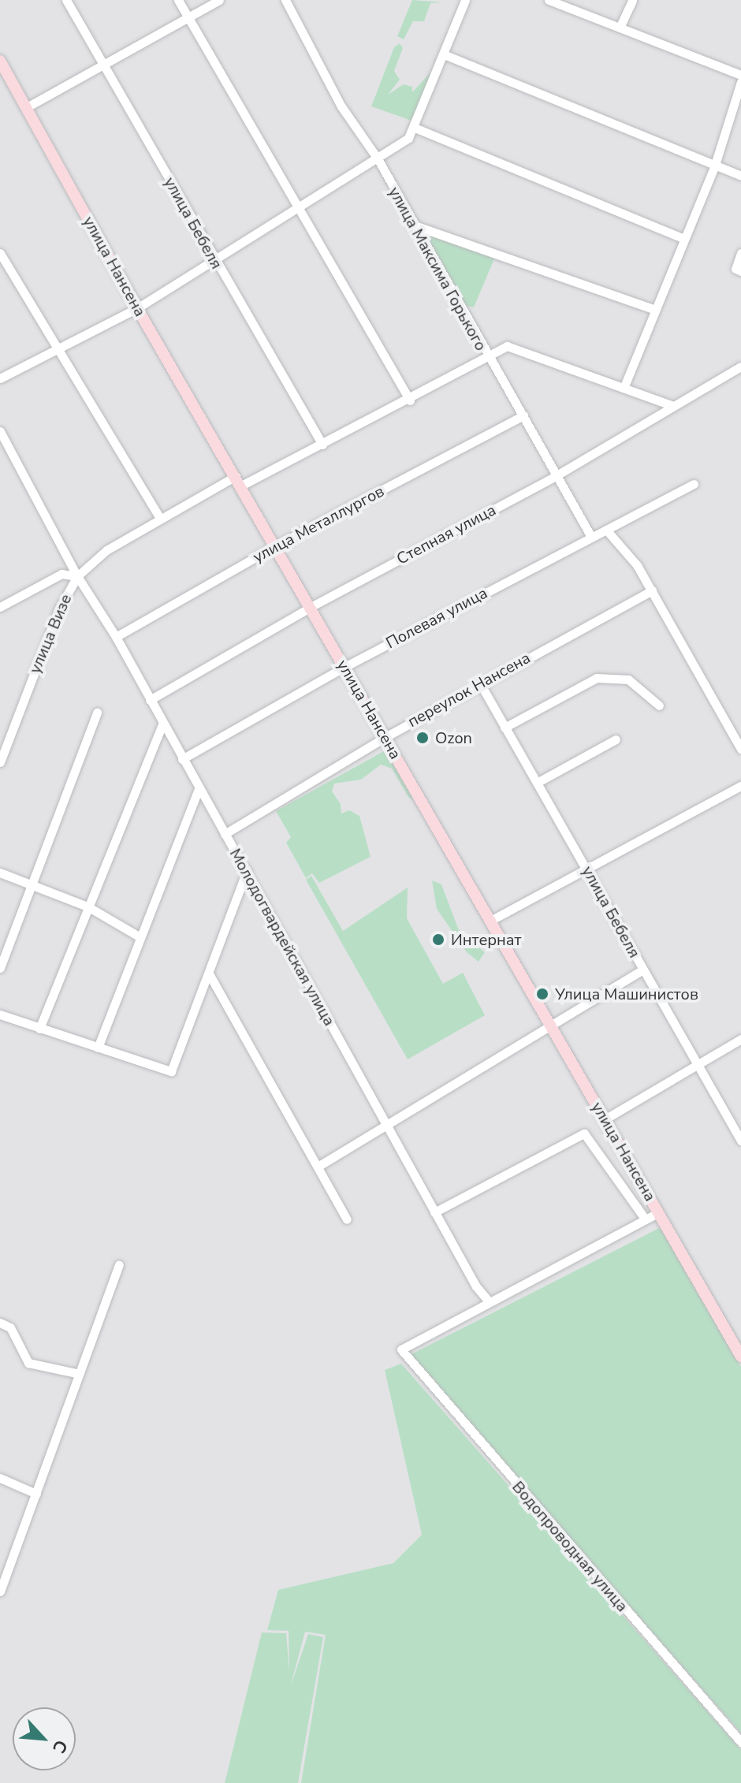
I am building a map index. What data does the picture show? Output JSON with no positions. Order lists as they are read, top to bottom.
{
  "streets": {
    "main road": ["улица Нансена"],
    "street": [
      "улица Бебеля",
      "улица Максима Горького",
      "улица Металлургов",
      "Степная улица",
      "Полевая улица",
      "улица Визе",
      "переулок Нансена",
      "Молодогвардейская улица",
      "Водопроводная улица"
    ]
  },
  "crossings": [
    ["улица Бебеля", "улица Визе"],
    ["улица Бебеля", "переулок Нансена"],
    ["улица Нансена", "улица Металлургов"],
    ["улица Нансена", "Степная улица"],
    ["улица Нансена", "Полевая улица"],
    ["улица Нансена", "улица Визе"],
    ["улица Нансена", "переулок Нансена"],
    ["улица Максима Горького", "улица Металлургов"],
    ["улица Максима Горького", "Степная улица"],
    ["улица Максима Горького", "Полевая улица"],
    ["улица Максима Горького", "улица Визе"],
    ["улица Металлургов", "Молодогвардейская улица"],
    ["Степная улица", "улица Визе"],
    ["Степная улица", "Молодогвардейская улица"],
    ["Полевая улица", "Молодогвардейская улица"],
    ["улица Визе", "Молодогвардейская улица"],
    ["переулок Нансена", "Молодогвардейская улица"],
    ["Молодогвардейская улица", "Водопроводная улица"]
  ],
  "places": ["Ozon", "Интернат", "Улица Машинистов"],
  "north": "bottom right"
}
